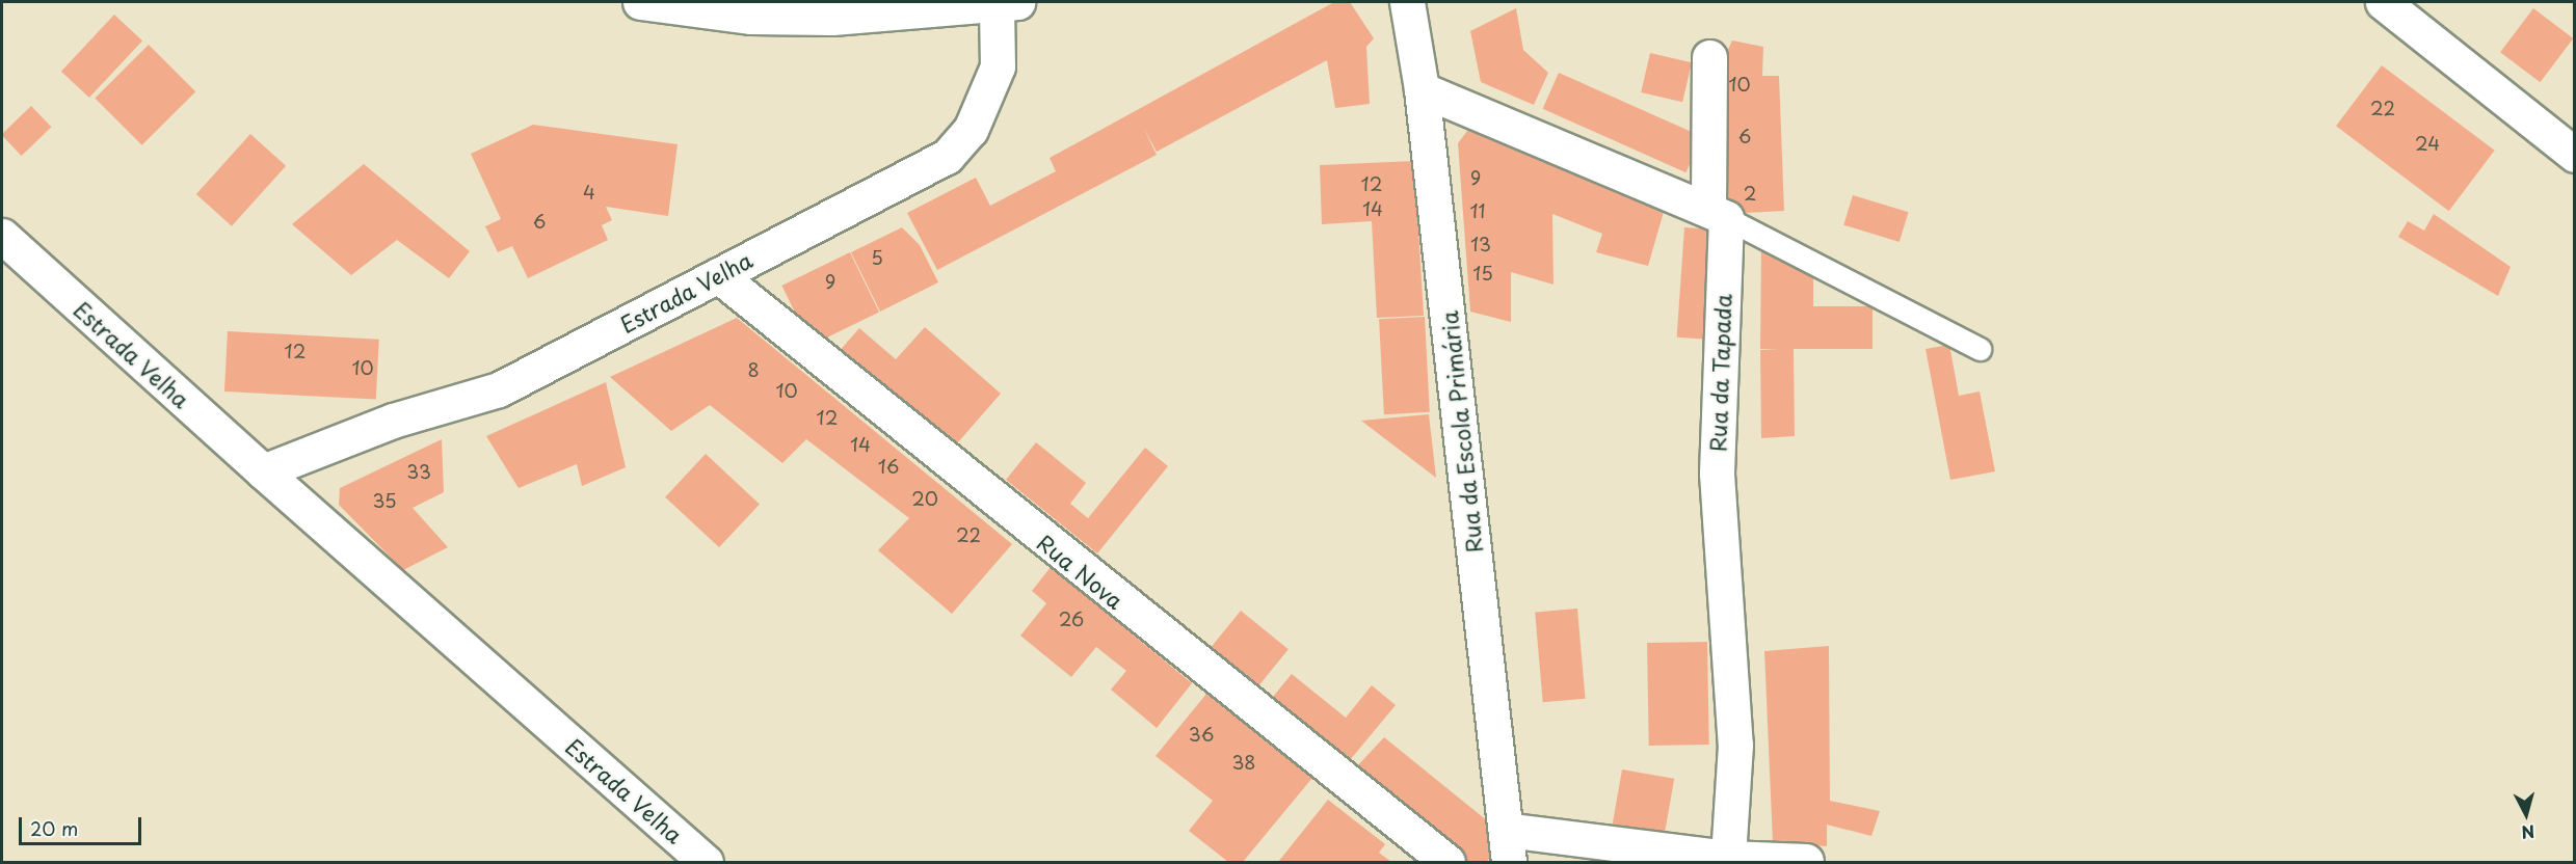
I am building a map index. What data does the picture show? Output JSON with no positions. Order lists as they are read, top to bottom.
{
  "streets": {
    "street": [
      "Estrada Velha",
      "Rua da Tapada",
      "Rua da Escola Primária",
      "Rua Nova"
    ]
  },
  "crossings": [
    ["Estrada Velha", "Rua Nova"]
  ],
  "house_numbers": [
    "10",
    "22",
    "6",
    "24",
    "9",
    "12",
    "4",
    "2",
    "14",
    "11",
    "6",
    "13",
    "5",
    "15",
    "9",
    "12",
    "10",
    "8",
    "10",
    "12",
    "14",
    "16",
    "33",
    "20",
    "35",
    "22",
    "26",
    "36",
    "38"
  ],
  "scale_bar": "20 m",
  "north": "bottom"
}
